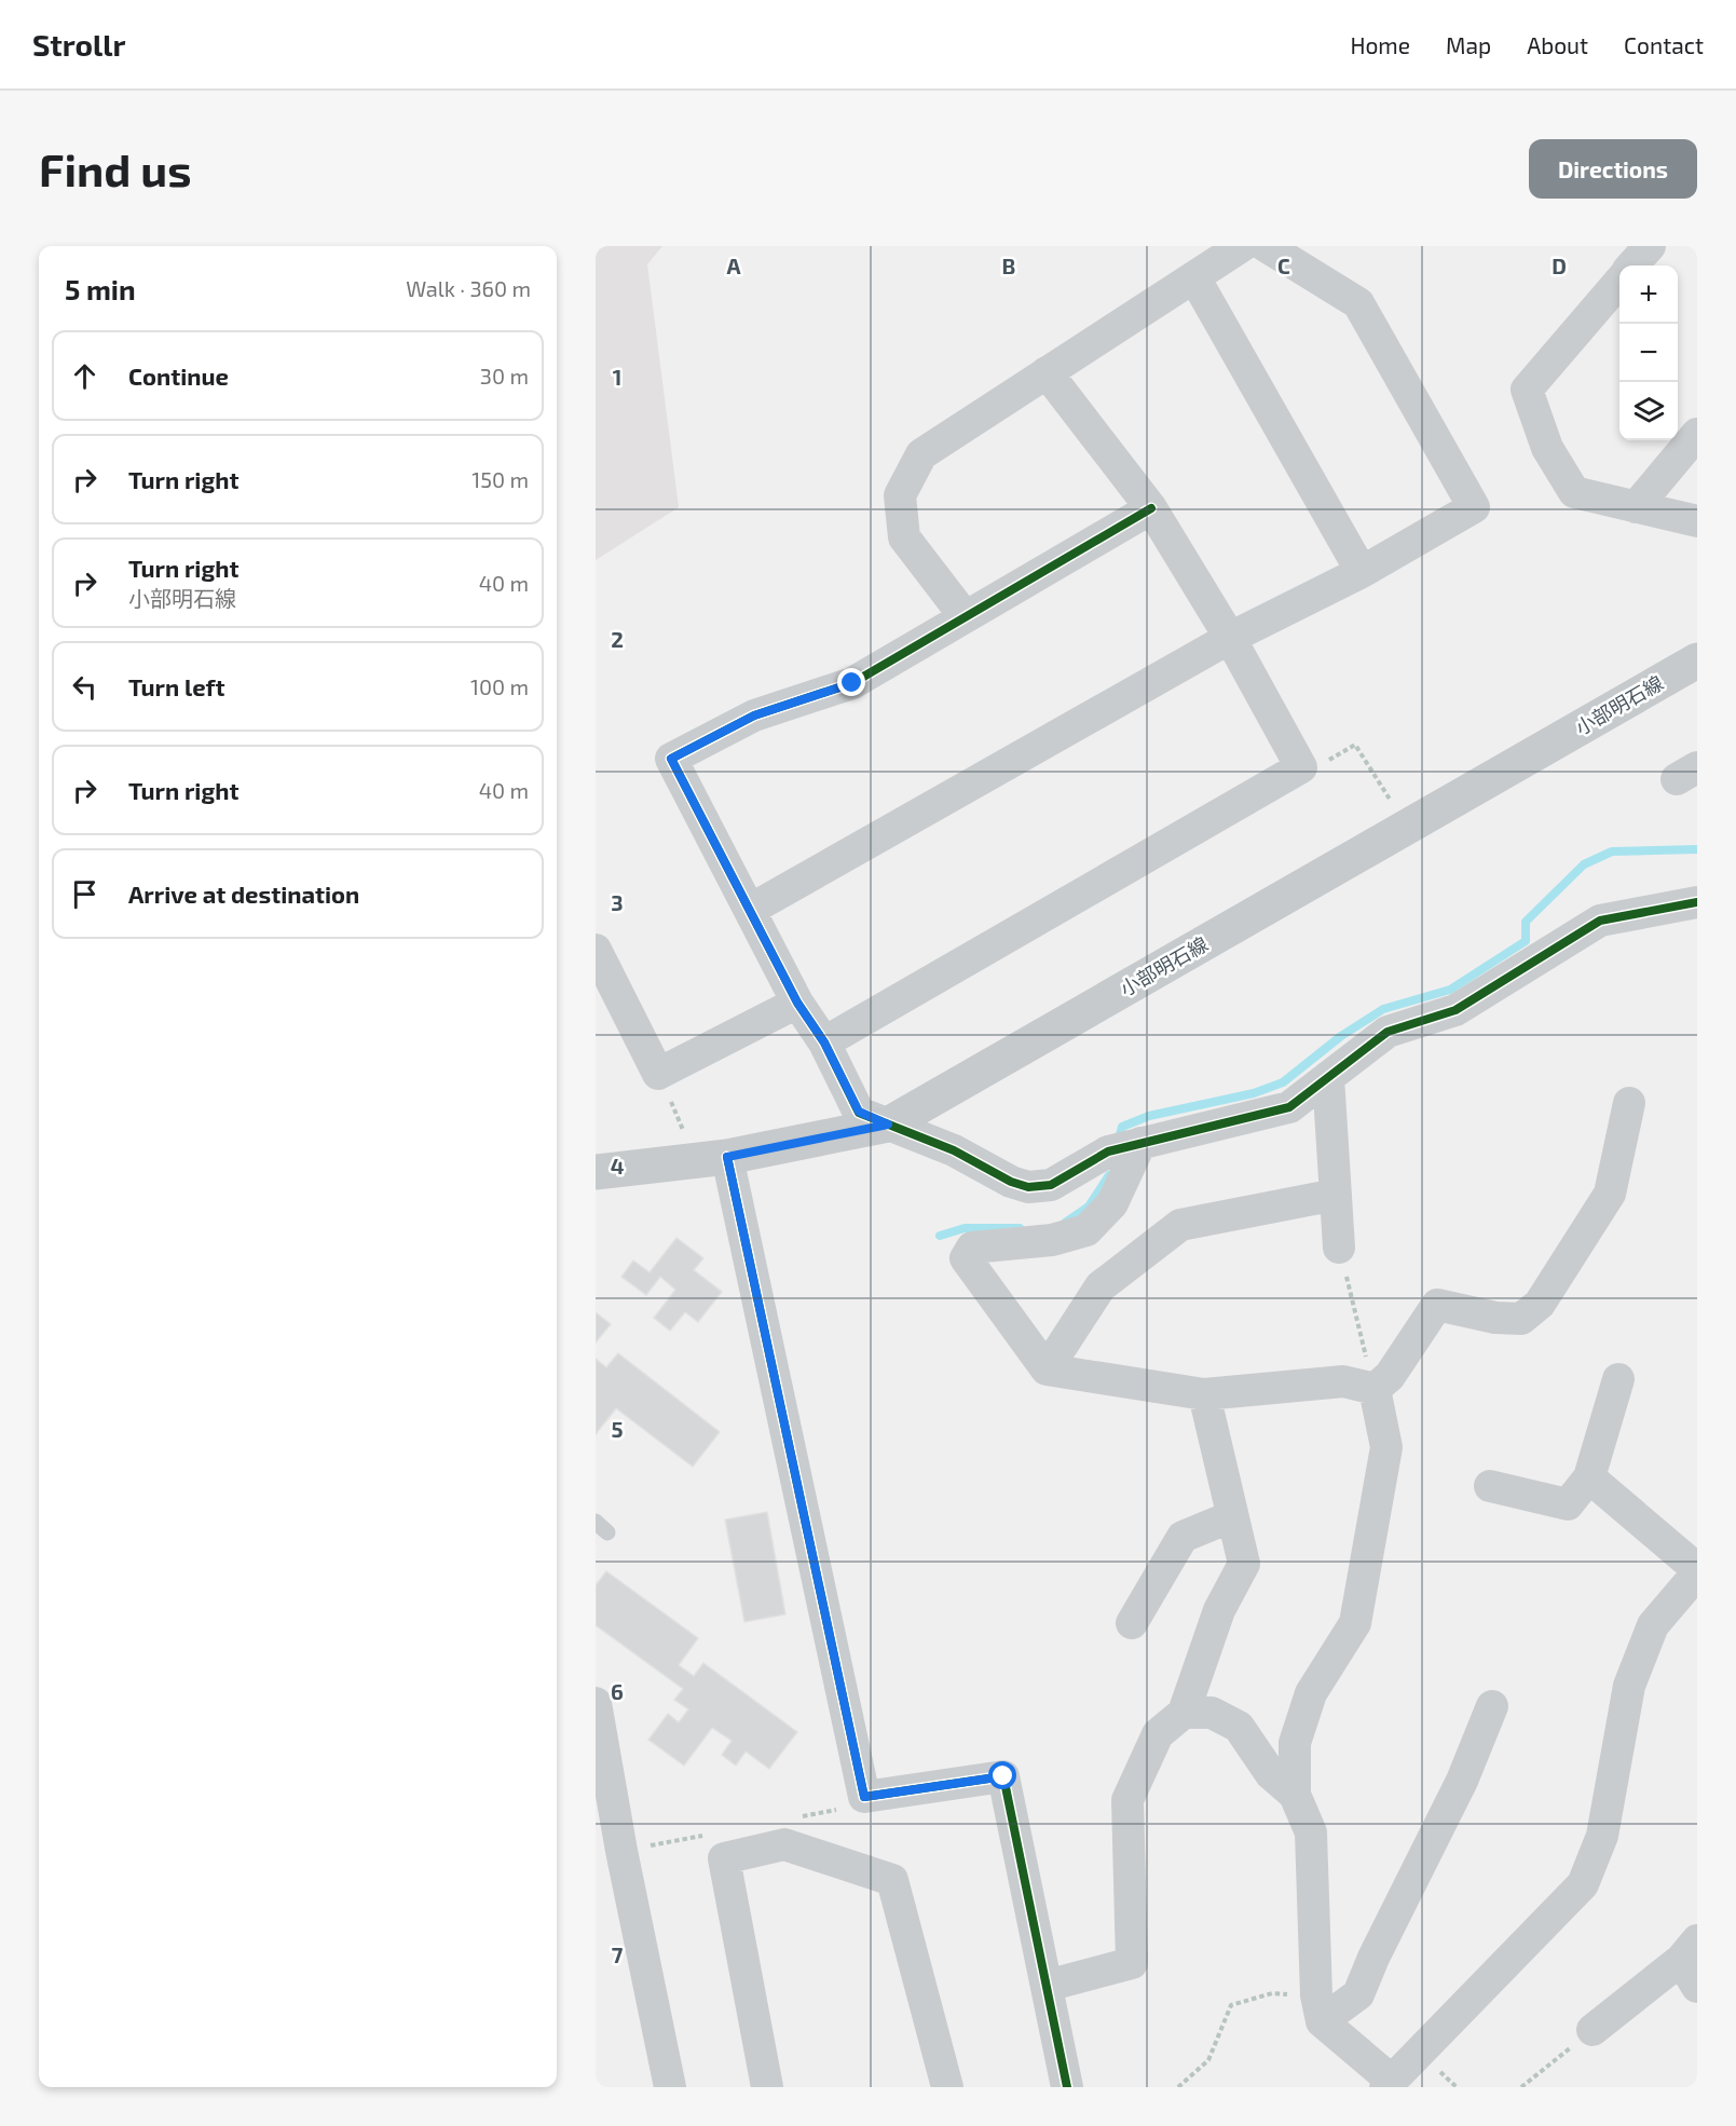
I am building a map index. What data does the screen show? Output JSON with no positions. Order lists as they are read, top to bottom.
{
  "streets": {
    "main road": ["小部明石線"]
  },
  "page": {
    "header": "Strollr",
    "nav": [
      "Home",
      "Map",
      "About",
      "Contact"
    ],
    "buttons": "Directions",
    "title": "Find us",
    "heading": ["5 min", "Walk · 360 m"],
    "map_buttons": ["+", "−"],
    "list": [
      ["Continue", "30 m"],
      ["Turn right", "150 m"],
      ["Turn right", "小部明石線", "40 m"],
      ["Turn left", "100 m"],
      ["Turn right", "40 m"],
      "Arrive at destination"
    ]
  },
  "grid": {
    "columns": [
      "A",
      "B",
      "C",
      "D"
    ],
    "rows": [
      "1",
      "2",
      "3",
      "4",
      "5",
      "6",
      "7"
    ]
  }
}
